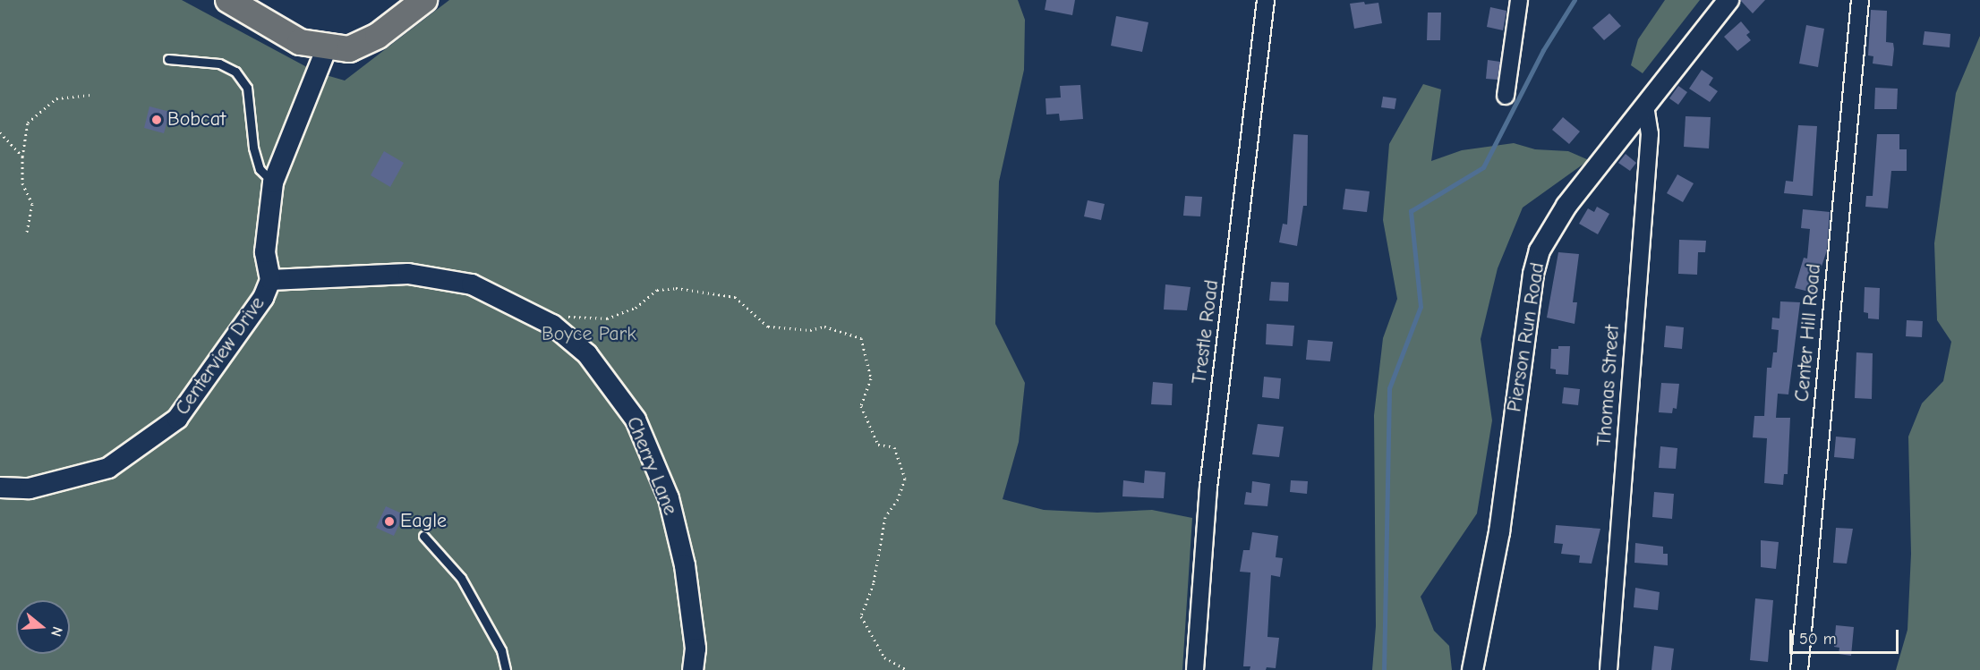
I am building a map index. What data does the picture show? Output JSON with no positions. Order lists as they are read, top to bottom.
{
  "streets": {
    "street": [
      "Trestle Road",
      "Center Hill Road",
      "Pierson Run Road",
      "Centerview Drive",
      "Thomas Street",
      "Cherry Lane"
    ]
  },
  "crossings": [
    ["Pierson Run Road", "Thomas Street"],
    ["Centerview Drive", "Cherry Lane"]
  ],
  "parks": ["Boyce Park"],
  "places": ["Bobcat", "Eagle"],
  "scale_bar": "50 m",
  "north": "right"
}
